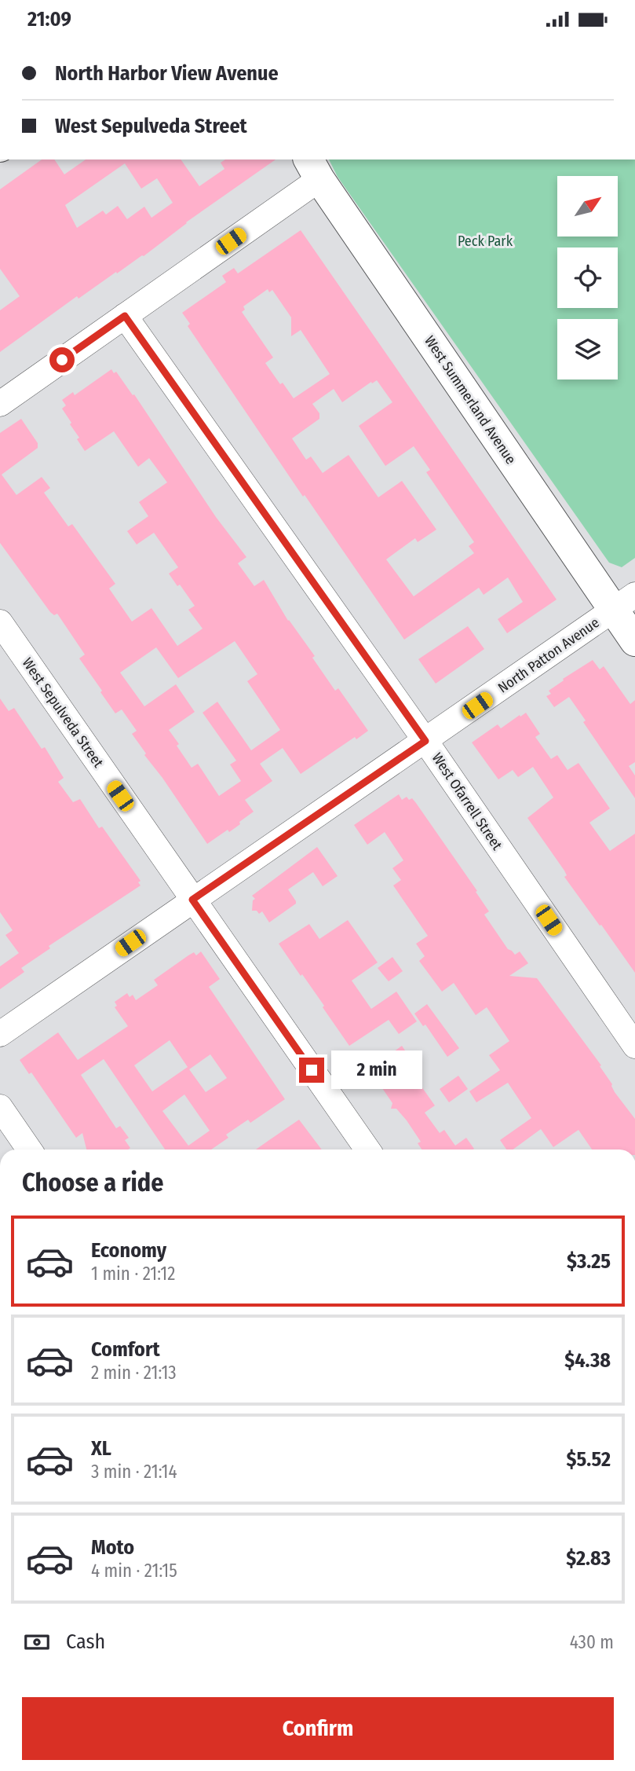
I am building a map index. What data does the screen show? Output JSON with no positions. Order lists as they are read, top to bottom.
{
  "streets": {
    "main road": ["West Summerland Avenue"],
    "street": ["North Patton Avenue", "West Sepulveda Street", "West Ofarrell Street"]
  },
  "crossings": [
    ["West Summerland Avenue", "North Patton Avenue"],
    ["North Patton Avenue", "West Sepulveda Street"],
    ["North Patton Avenue", "West Ofarrell Street"]
  ],
  "parks": ["Peck Park"],
  "north": "top right",
  "page": {
    "status": "21:09",
    "banner": ["North Harbor View Avenue", "West Sepulveda Street"],
    "bubble": "2 min",
    "heading": "Choose a ride",
    "list": [
      {
        "name": "Economy",
        "note": "1 min · 21:12",
        "value": "$3.25"
      },
      {
        "name": "Comfort",
        "note": "2 min · 21:13",
        "value": "$4.38"
      },
      {
        "name": "XL",
        "note": "3 min · 21:14",
        "value": "$5.52"
      },
      {
        "name": "Moto",
        "note": "4 min · 21:15",
        "value": "$2.83"
      }
    ],
    "pay": ["Cash", "430 m"],
    "buttons": "Confirm"
  }
}
